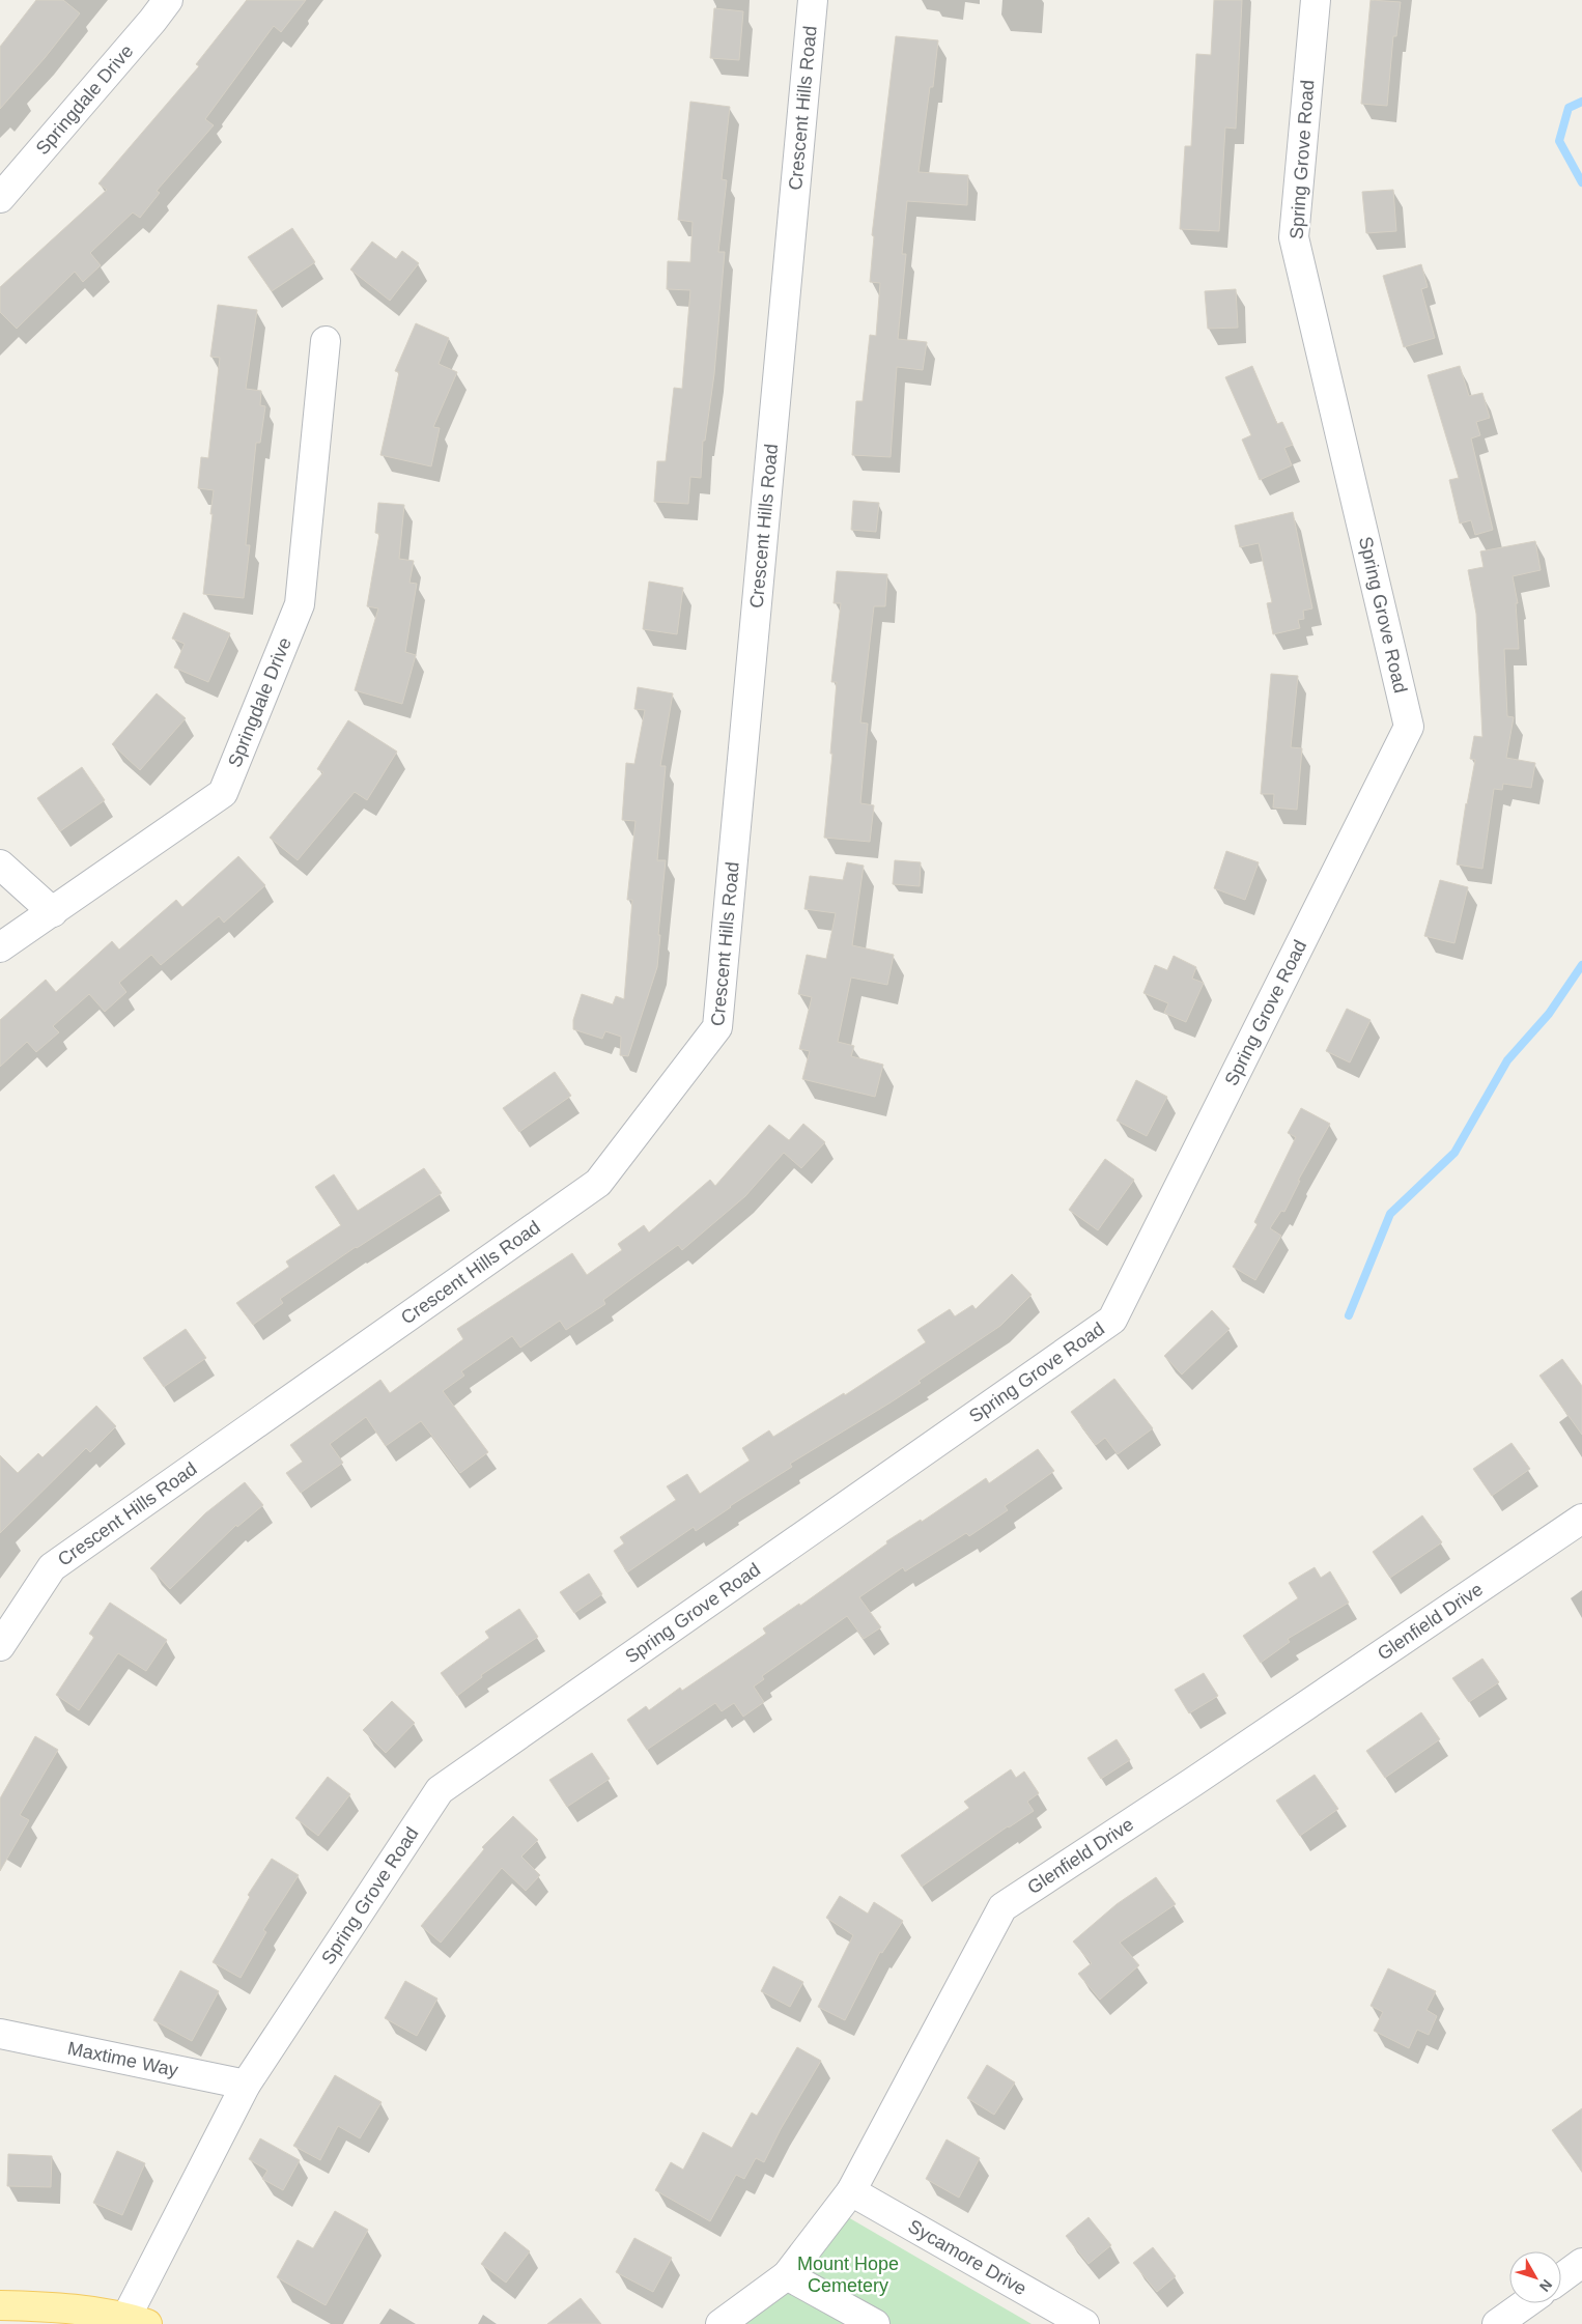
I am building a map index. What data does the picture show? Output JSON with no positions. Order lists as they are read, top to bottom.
{
  "streets": {
    "street": [
      "Springdale Drive",
      "Crescent Hills Road",
      "Spring Grove Road",
      "Glenfield Drive",
      "Maxtime Way",
      "Sycamore Drive"
    ]
  },
  "crossings": [
    ["Spring Grove Road", "Maxtime Way"],
    ["Glenfield Drive", "Sycamore Drive"]
  ],
  "parks": ["Mount Hope Cemetery"],
  "north": "bottom right"
}
